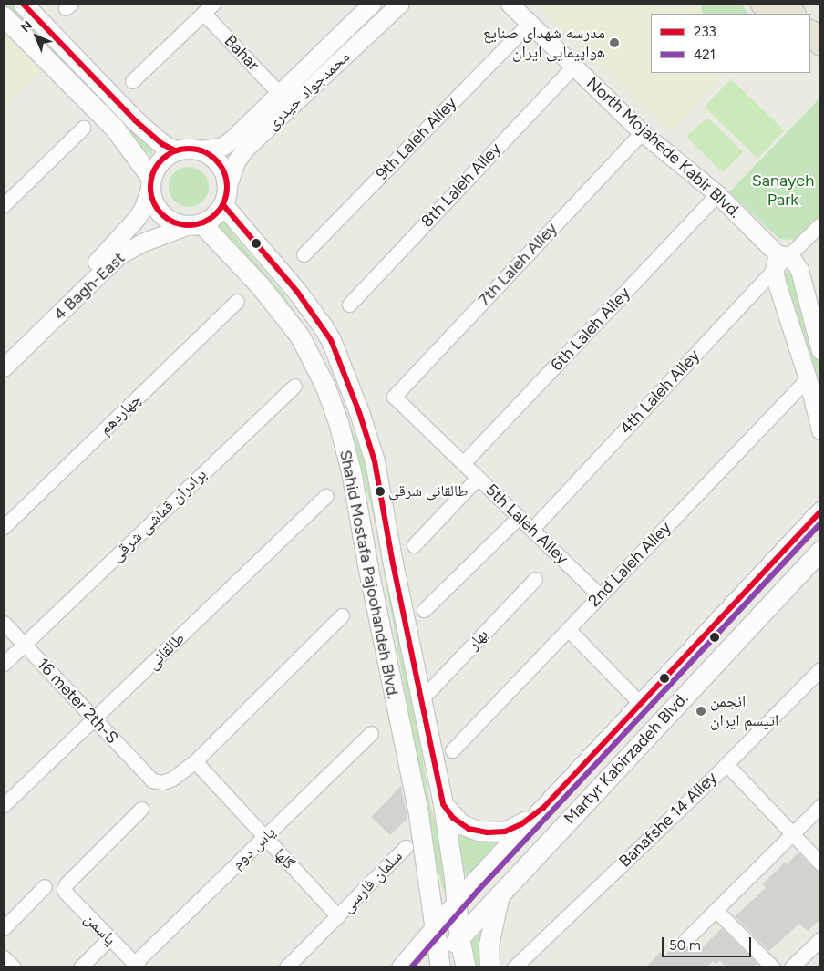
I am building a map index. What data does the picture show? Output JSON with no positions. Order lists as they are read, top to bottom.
{
  "streets": {
    "main road": ["Shahid Mostafa Pajoohandeh Blvd.", "Martyr Kabirzadeh Blvd."],
    "street": [
      "Bahar",
      "محمدجواد حیدری",
      "9th Laleh Alley",
      "North Mojahede Kabir Blvd.",
      "8th Laleh Alley",
      "7th Laleh Alley",
      "4 Bagh-East",
      "6th Laleh Alley",
      "4th Laleh Alley",
      "چهاردهم",
      "برادران قماشی شرقی",
      "5th Laleh Alley",
      "2nd Laleh Alley",
      "بهار",
      "طالقانی",
      "16 meter 2th-S",
      "Banafshe 14 Alley",
      "یاس دوم",
      "گلها",
      "سلمان فارسی",
      "یاسمن"
    ]
  },
  "crossings": [
    ["Bahar", "محمدجواد حیدری"],
    ["محمدجواد حیدری", "4 Bagh-East"],
    ["محمدجواد حیدری", "Shahid Mostafa Pajoohandeh Blvd."],
    ["9th Laleh Alley", "North Mojahede Kabir Blvd."],
    ["North Mojahede Kabir Blvd.", "8th Laleh Alley"],
    ["North Mojahede Kabir Blvd.", "7th Laleh Alley"],
    ["North Mojahede Kabir Blvd.", "6th Laleh Alley"],
    ["North Mojahede Kabir Blvd.", "4th Laleh Alley"],
    ["North Mojahede Kabir Blvd.", "2nd Laleh Alley"],
    ["7th Laleh Alley", "5th Laleh Alley"],
    ["4 Bagh-East", "Shahid Mostafa Pajoohandeh Blvd."],
    ["6th Laleh Alley", "5th Laleh Alley"],
    ["4th Laleh Alley", "5th Laleh Alley"],
    ["برادران قماشی شرقی", "16 meter 2th-S"],
    ["5th Laleh Alley", "2nd Laleh Alley"],
    ["Shahid Mostafa Pajoohandeh Blvd.", "بهار"],
    ["Shahid Mostafa Pajoohandeh Blvd.", "Martyr Kabirzadeh Blvd."],
    ["طالقانی", "16 meter 2th-S"],
    ["16 meter 2th-S", "گلها"],
    ["یاس دوم", "گلها"],
    ["یاس دوم", "یاسمن"],
    ["گلها", "سلمان فارسی"]
  ],
  "parks": ["Sanayeh Park"],
  "places": ["مدرسه شهدای صنایع هواپیمایی ایران", "طالقانی شرقی", "انجمن اتیسم ایران"],
  "lines": ["transit line 233", "transit line 421"],
  "legend": ["233", "421"],
  "scale_bar": "50 m",
  "north": "top left"
}
